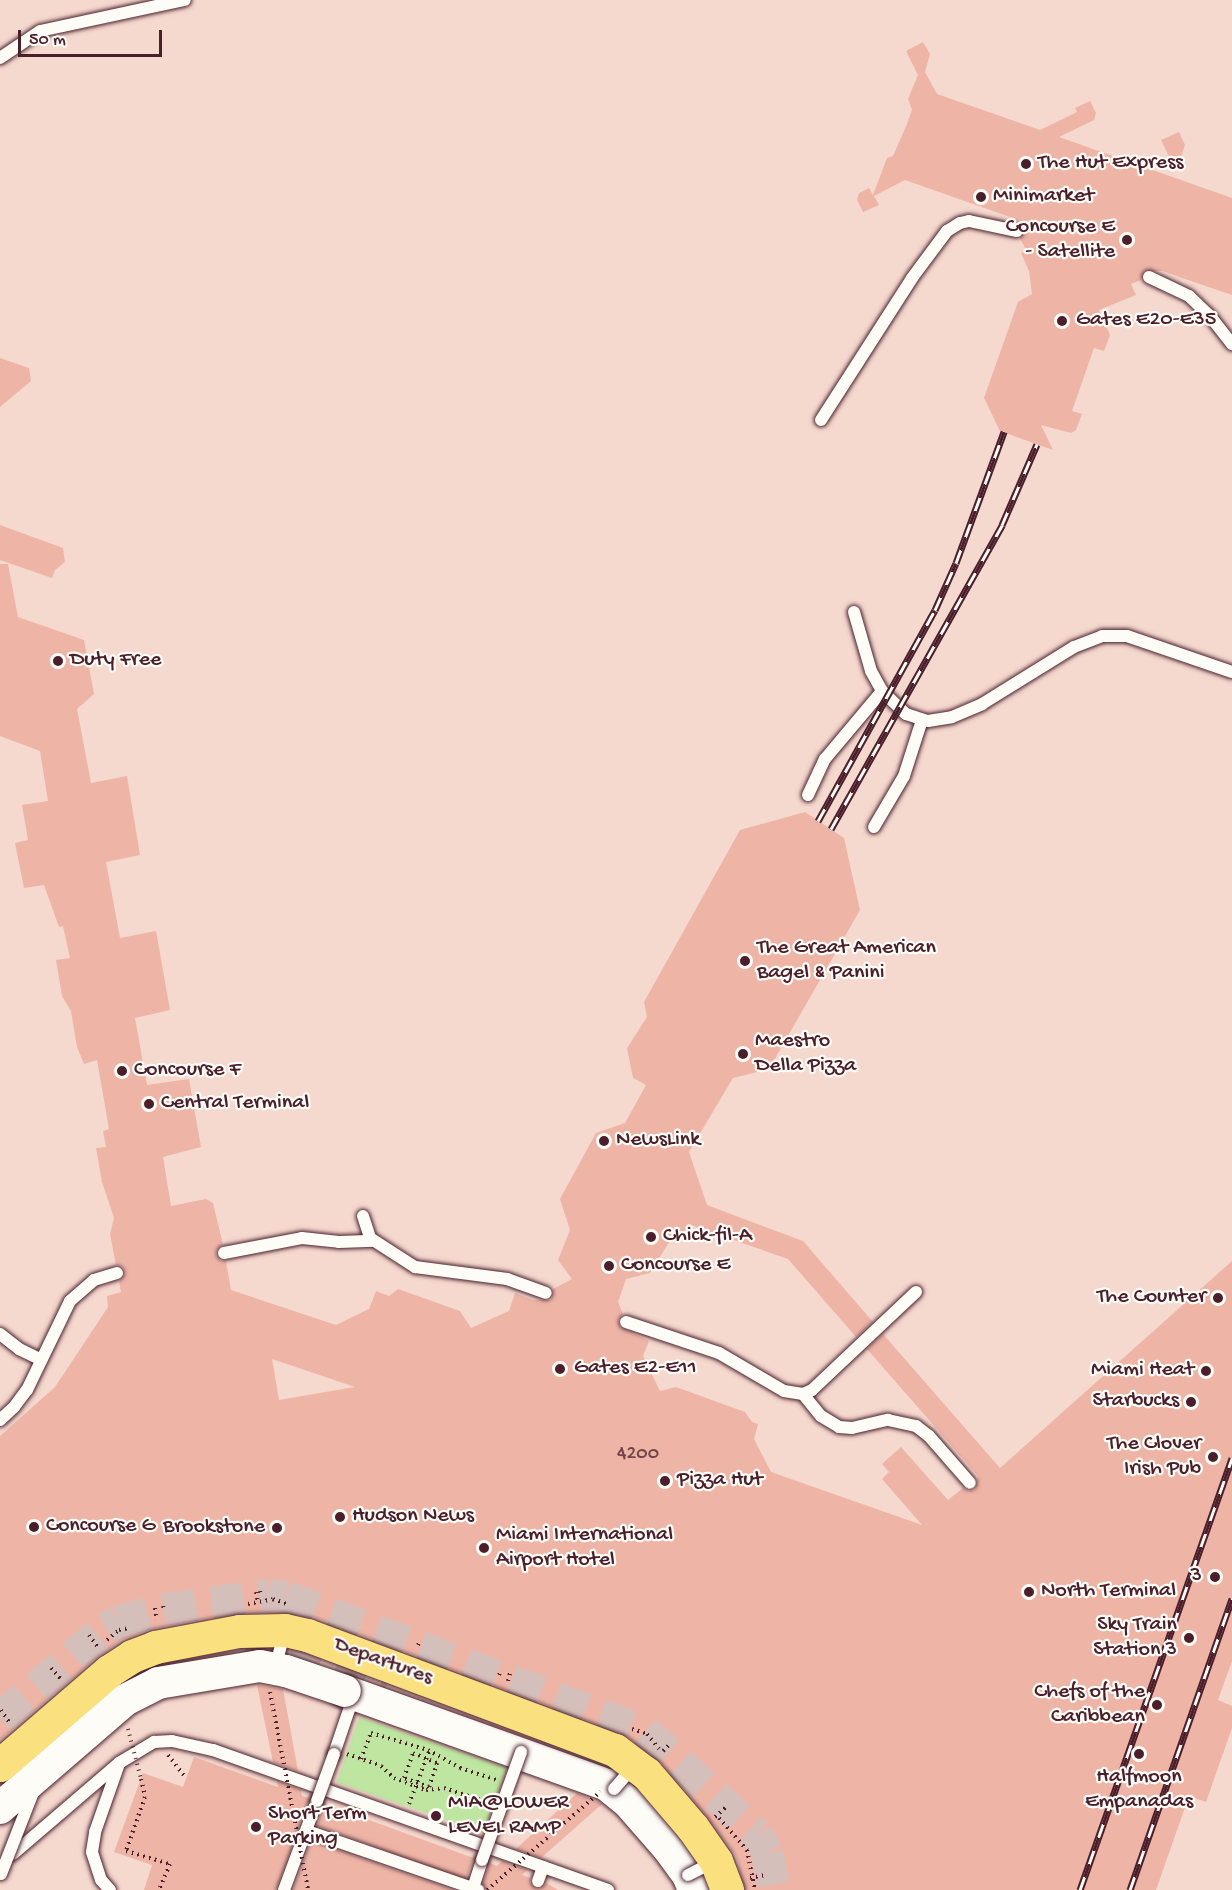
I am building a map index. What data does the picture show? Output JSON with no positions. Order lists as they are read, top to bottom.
{
  "streets": {
    "main road": ["Departures"]
  },
  "places": [
    "The Hut Express",
    "Minimarket",
    "Concourse E - Satellite",
    "Gates E20-E35",
    "Duty Free",
    "The Great American Bagel & Panini",
    "Maestro Della Pizza",
    "Concourse F",
    "Central Terminal",
    "NewsLink",
    "Chick-fil-A",
    "Concourse E",
    "The Counter",
    "Gates E2-E11",
    "Miami Heat",
    "Starbucks",
    "The Clover Irish Pub",
    "Pizza Hut",
    "Hudson News",
    "Concourse G",
    "Brookstone",
    "Miami International Airport Hotel",
    "3",
    "North Terminal",
    "Sky Train Station 3",
    "Chefs of the Caribbean",
    "Halfmoon Empanadas",
    "MIA@LOWER LEVEL RAMP",
    "Short Term Parking"
  ],
  "house_numbers": ["4200"],
  "scale_bar": "50 m"
}
